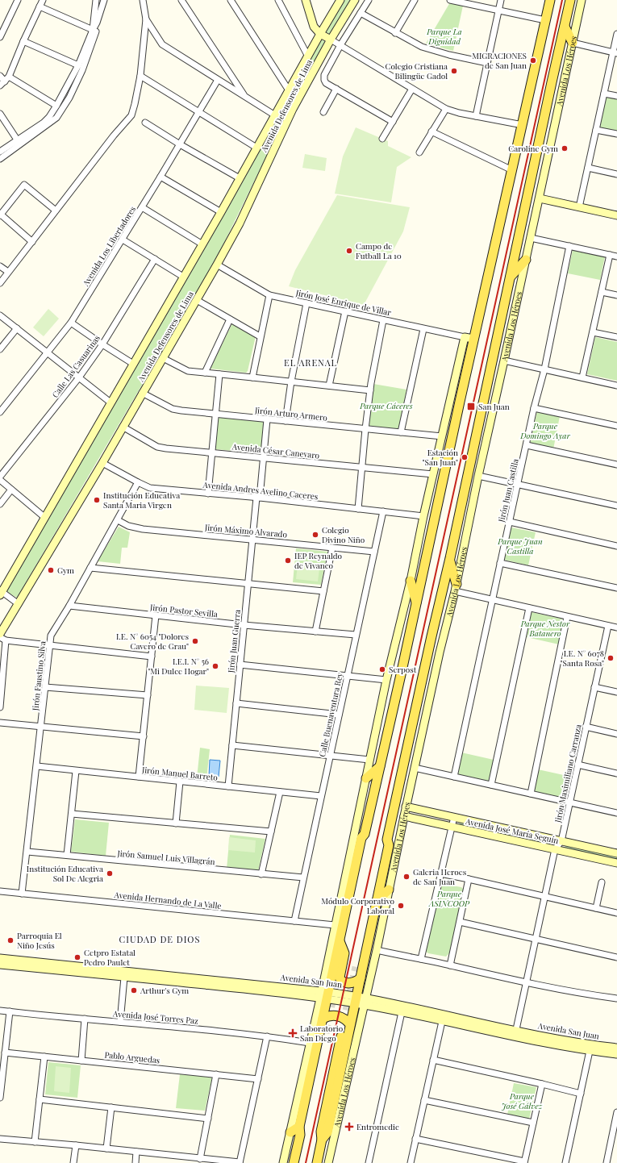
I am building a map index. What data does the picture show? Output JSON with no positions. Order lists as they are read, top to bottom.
{
  "streets": {
    "main road": [
      "Avenida Los Héroes",
      "Avenida Defensores de Lima",
      "Avenida José María Seguín",
      "Avenida San Juan"
    ],
    "street": [
      "Avenida Los Libertadores",
      "Jirón José Enrique de Villar",
      "Calle Las Casuarinas",
      "Jirón Arturo Armero",
      "Avenida César Canevaro",
      "Avenida Andres Avelino Caceres",
      "Jirón Juan Castilla",
      "Jirón Máximo Alvarado",
      "Jirón Pastor Sevilla",
      "Jirón Juan Guerra",
      "Jirón Faustino Silva",
      "Calle Buenaventura Rey",
      "Jirón Manuel Barreto",
      "Jirón Maximiliano Carranza",
      "Jirón Samuel Luis Villagrán",
      "Avenida Hernando de La Valle",
      "Avenida José Torres Paz",
      "Pablo Arguedas"
    ]
  },
  "crossings": [
    ["Avenida Los Héroes", "Avenida José María Seguín"],
    ["Avenida Los Héroes", "Avenida San Juan"],
    ["Avenida Defensores de Lima", "Jirón José Enrique de Villar"],
    ["Avenida Defensores de Lima", "Jirón Arturo Armero"],
    ["Avenida Defensores de Lima", "Avenida César Canevaro"],
    ["Avenida Defensores de Lima", "Avenida Andres Avelino Caceres"],
    ["Jirón Arturo Armero", "Jirón Juan Guerra"],
    ["Avenida César Canevaro", "Jirón Juan Guerra"],
    ["Avenida Andres Avelino Caceres", "Jirón Juan Guerra"],
    ["Avenida Andres Avelino Caceres", "Jirón Faustino Silva"],
    ["Avenida Andres Avelino Caceres", "Calle Buenaventura Rey"],
    ["Jirón Máximo Alvarado", "Jirón Juan Guerra"],
    ["Jirón Máximo Alvarado", "Jirón Faustino Silva"],
    ["Jirón Máximo Alvarado", "Calle Buenaventura Rey"],
    ["Jirón Pastor Sevilla", "Jirón Juan Guerra"],
    ["Jirón Pastor Sevilla", "Jirón Faustino Silva"],
    ["Jirón Pastor Sevilla", "Calle Buenaventura Rey"],
    ["Jirón Juan Guerra", "Jirón Manuel Barreto"],
    ["Jirón Faustino Silva", "Jirón Manuel Barreto"],
    ["Jirón Faustino Silva", "Jirón Samuel Luis Villagrán"],
    ["Jirón Faustino Silva", "Avenida Hernando de La Valle"],
    ["Calle Buenaventura Rey", "Jirón Manuel Barreto"],
    ["Calle Buenaventura Rey", "Jirón Samuel Luis Villagrán"],
    ["Calle Buenaventura Rey", "Avenida Hernando de La Valle"],
    ["Jirón Maximiliano Carranza", "Avenida José María Seguín"],
    ["Jirón Maximiliano Carranza", "Avenida San Juan"]
  ],
  "districts": ["EL ARENAL", "CIUDAD DE DIOS"],
  "parks": [
    "Parque La Dignidad",
    "Parque Cáceres",
    "Parque Domingo Ayar",
    "Parque Juan Castilla",
    "Parque Nestor Batanero",
    "Parque ASINCOOP",
    "Parque José Gálvez"
  ],
  "places": {
    "other": [
      "MIGRACIONES de San Juan",
      "Colegio Cristiana Bilingüe Gadol",
      "Caroline Gym",
      "Campo de Futball La 10",
      "Estación \"San Juan\"",
      "Institución Educativa Santa Maria Virgen",
      "Colegio Divino Niño",
      "IEP Reynaldo de Vivanco",
      "Gym",
      "I.E. N° 6054 \"Dolores Cavero de Grau\"",
      "I.E. N° 6078 \"Santa Rosa\"",
      "I.E.I. N° 56 \"Mi Dulce Hogar\"",
      "Serpost",
      "Institución Educativa Sol De Alegria",
      "Galeria Heroes de San Juan",
      "Módulo Corporativo Laboral",
      "Parroquia El Niño Jesús",
      "Cetpro Estatal Pedro Paulet",
      "Arthur's Gym"
    ],
    "transit": ["San Juan"],
    "health": ["Laboratorio San Diego", "Entromedic"]
  }
}
